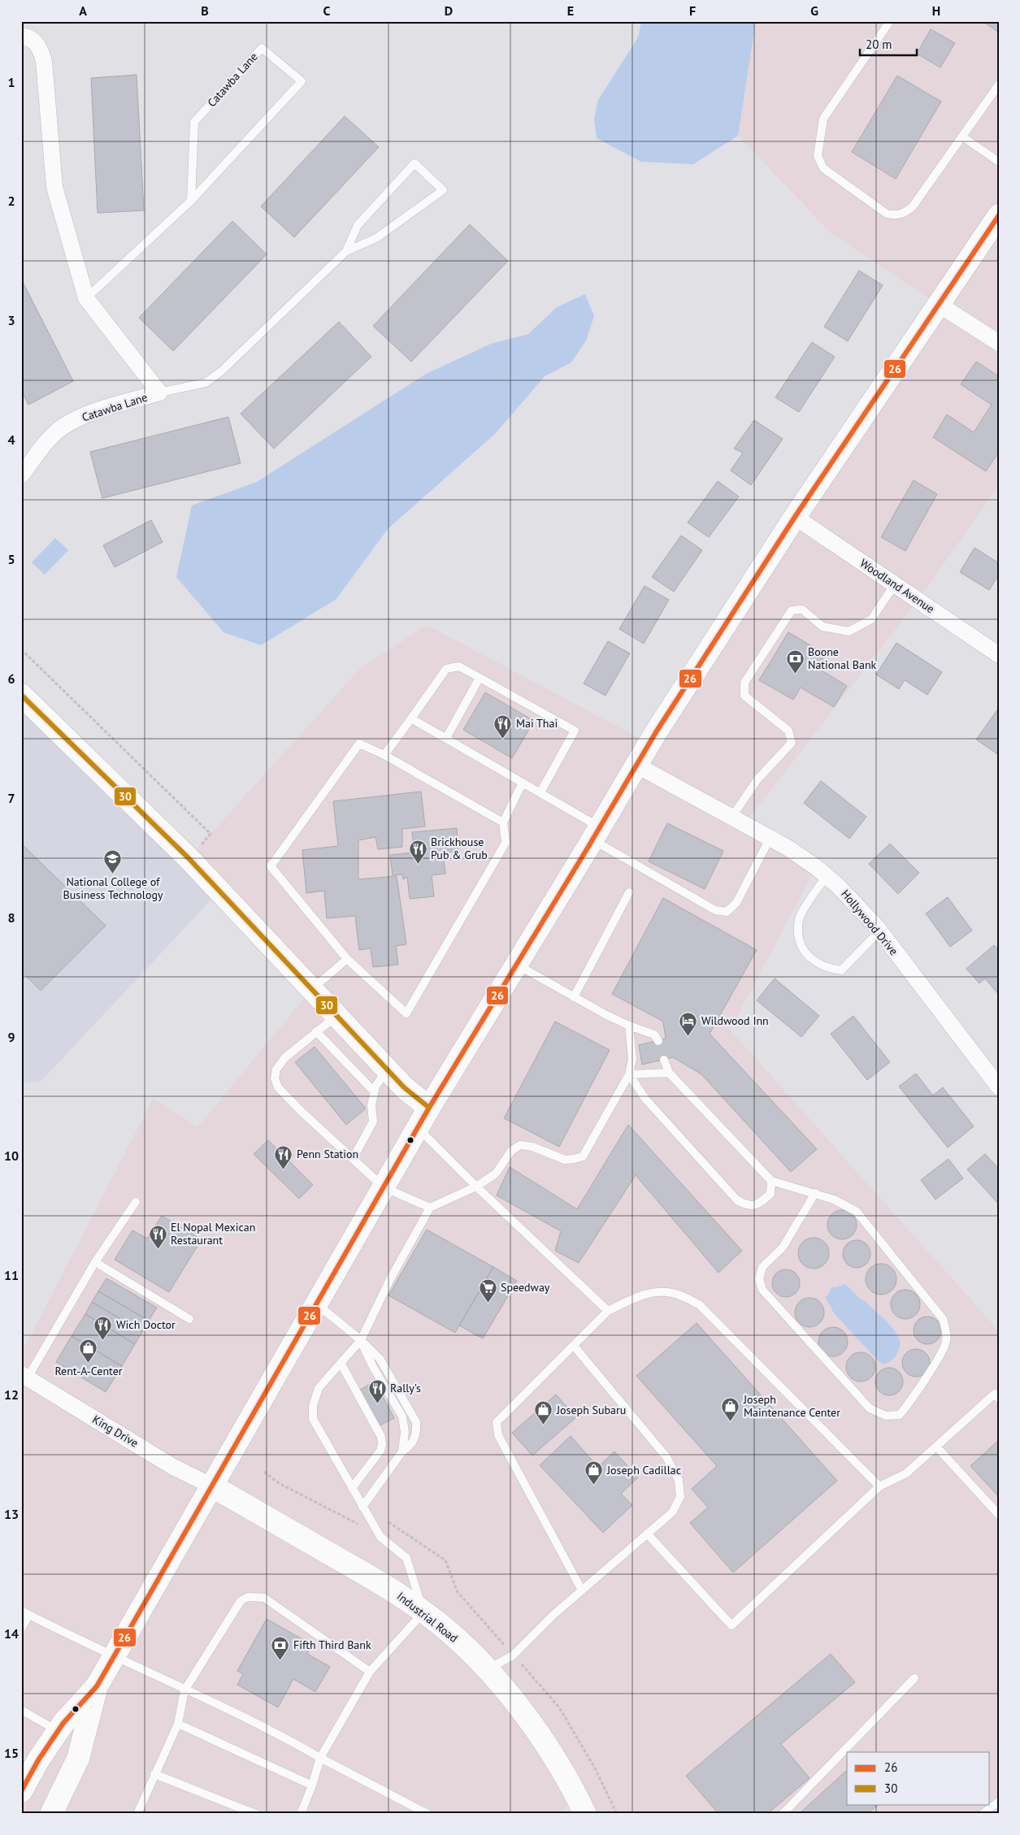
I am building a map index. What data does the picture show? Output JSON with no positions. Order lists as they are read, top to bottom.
{
  "streets": {
    "main road": ["Industrial Road"],
    "street": [
      "Catawba Lane",
      "Woodland Avenue",
      "Hollywood Drive",
      "King Drive"
    ]
  },
  "crossings": [
    ["King Drive", "Industrial Road"]
  ],
  "places": {
    "bank": ["Boone National Bank", "Fifth Third Bank"],
    "restaurant": [
      "Mai Thai",
      "Brickhouse Pub & Grub",
      "Penn Station",
      "El Nopal Mexican Restaurant",
      "Wich Doctor",
      "Rally's"
    ],
    "school or university": ["National College of Business Technology"],
    "hotel": ["Wildwood Inn"],
    "supermarket": ["Speedway"],
    "shop": [
      "Rent-A-Center",
      "Joseph Maintenance Center",
      "Joseph Subaru",
      "Joseph Cadillac"
    ]
  },
  "lines": ["transit line 26", "transit line 30"],
  "legend": ["26", "30"],
  "scale_bar": "20 m",
  "grid": {
    "columns": [
      "A",
      "B",
      "C",
      "D",
      "E",
      "F",
      "G",
      "H"
    ],
    "rows": [
      "1",
      "2",
      "3",
      "4",
      "5",
      "6",
      "7",
      "8",
      "9",
      "10",
      "11",
      "12",
      "13",
      "14",
      "15"
    ]
  }
}
